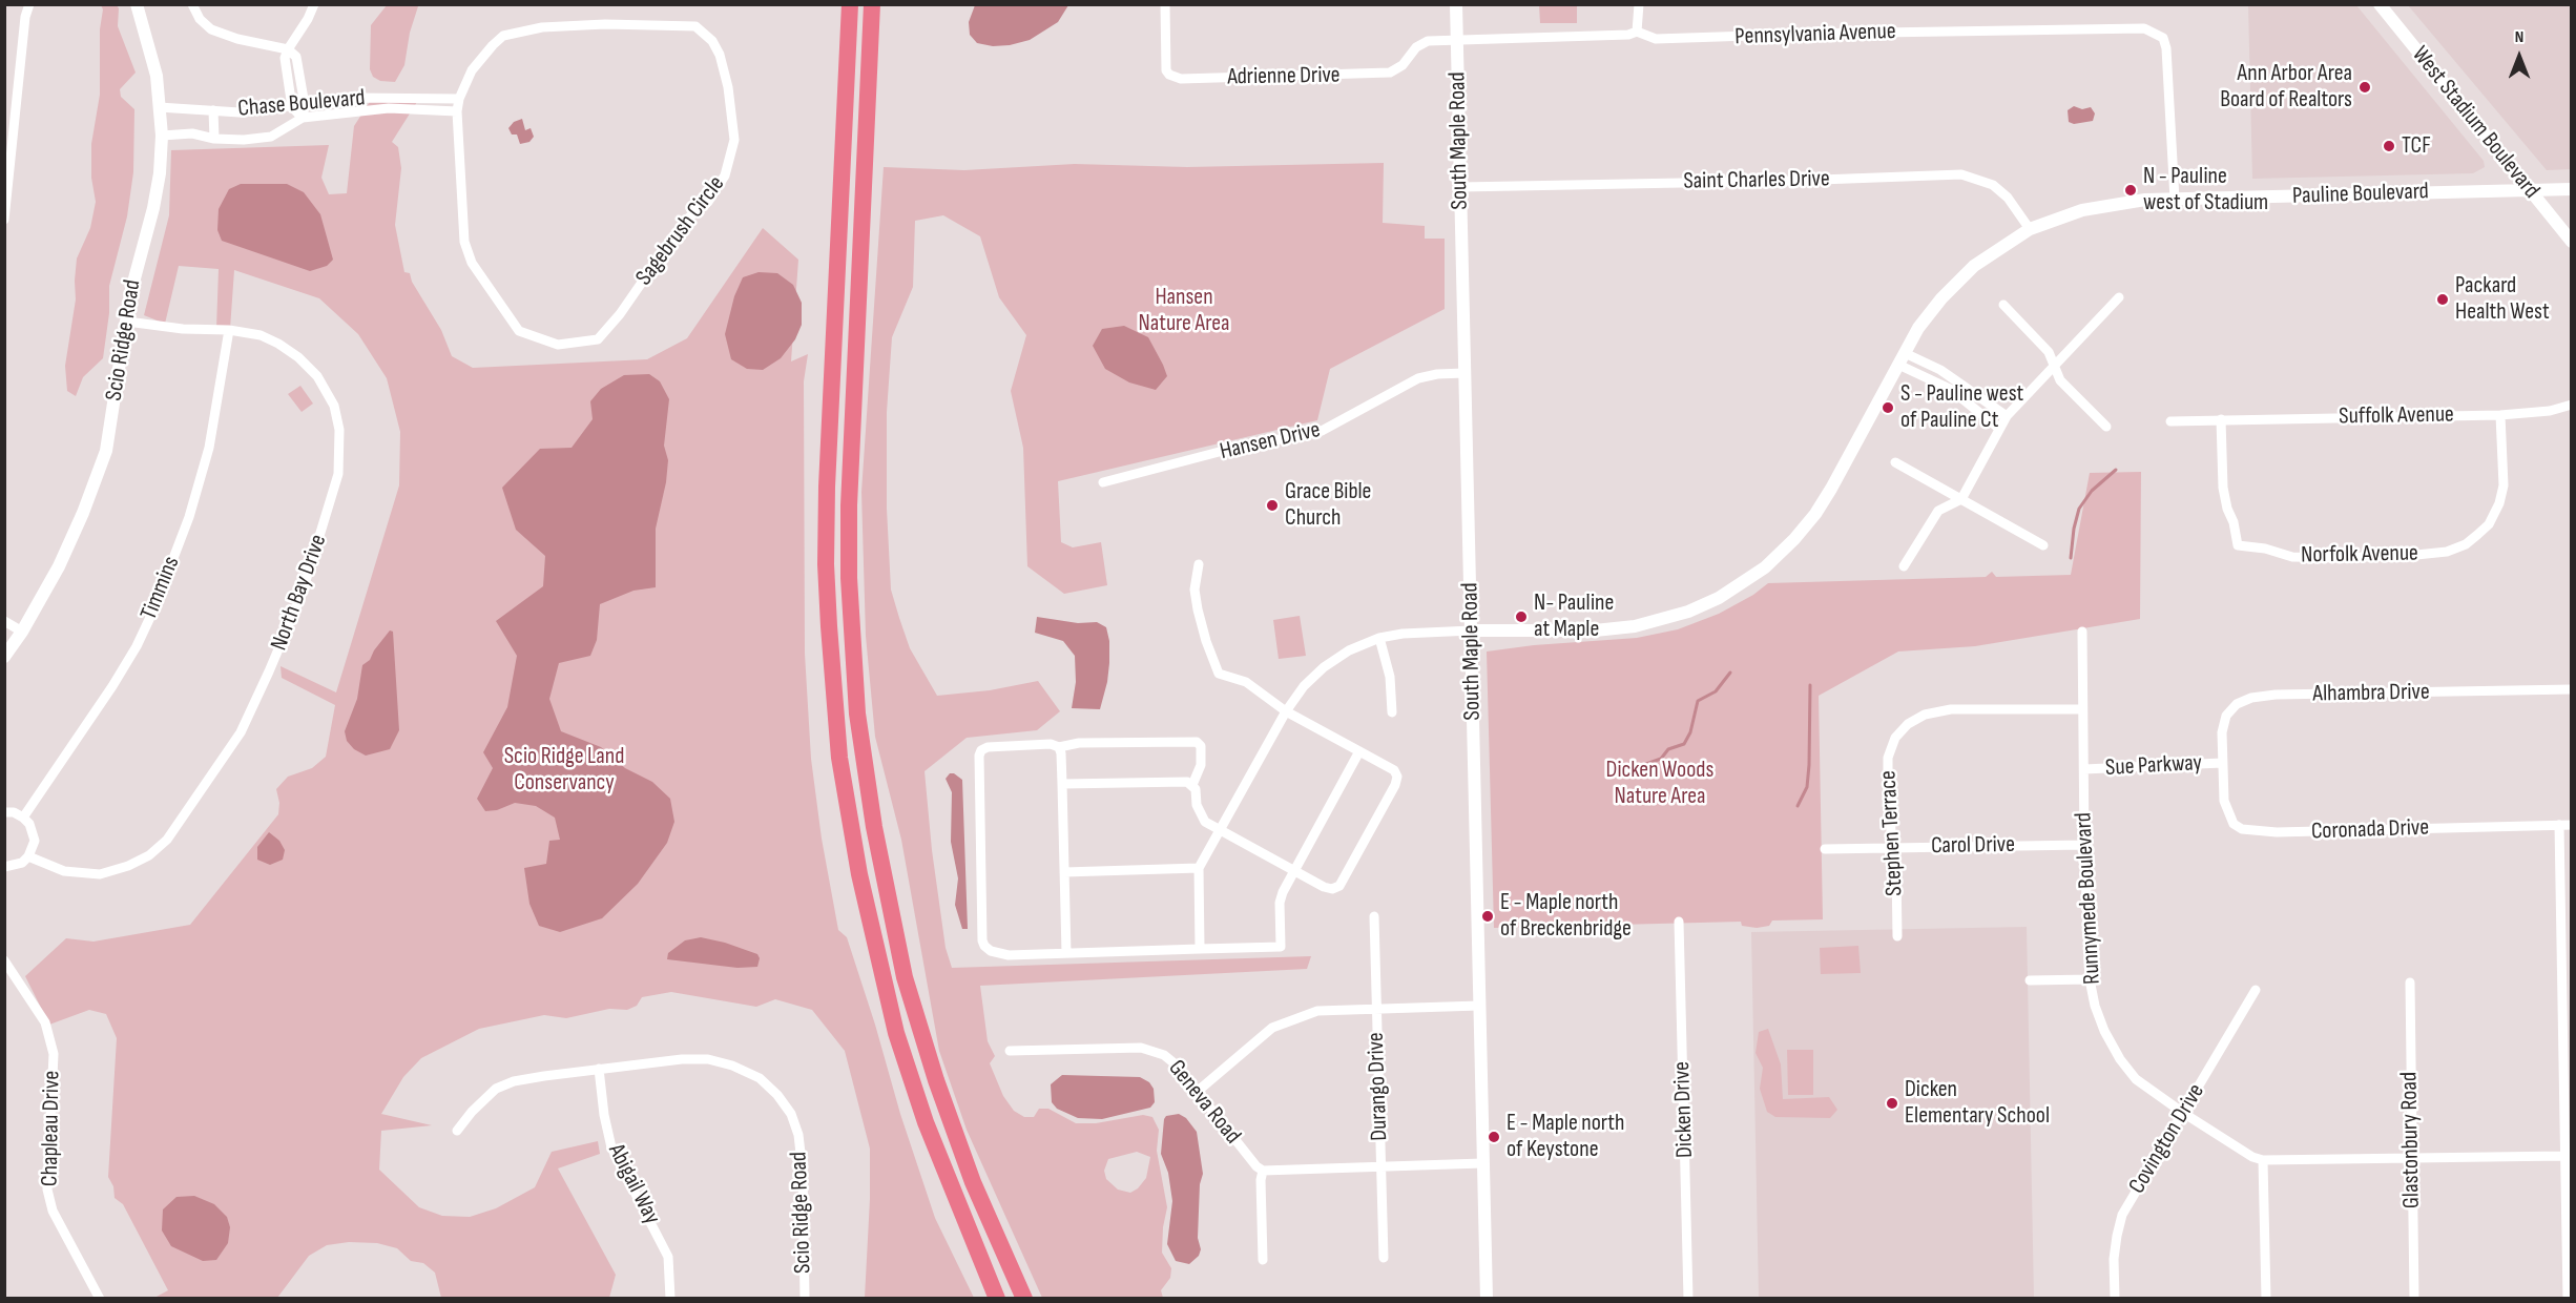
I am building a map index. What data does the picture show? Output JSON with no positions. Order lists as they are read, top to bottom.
{
  "streets": {
    "street": [
      "Pennsylvania Avenue",
      "Adrienne Drive",
      "Chase Boulevard",
      "West Stadium Boulevard",
      "South Maple Road",
      "Saint Charles Drive",
      "Pauline Boulevard",
      "Sagebrush Circle",
      "Scio Ridge Road",
      "Suffolk Avenue",
      "Hansen Drive",
      "Norfolk Avenue",
      "Timmins",
      "North Bay Drive",
      "Alhambra Drive",
      "Sue Parkway",
      "Coronada Drive",
      "Stephen Terrace",
      "Carol Drive",
      "Runnymede Boulevard",
      "Durango Drive",
      "Geneva Road",
      "Dicken Drive",
      "Chapleau Drive",
      "Covington Drive",
      "Glastonbury Road",
      "Abigail Way"
    ]
  },
  "crossings": [
    ["Pennsylvania Avenue", "Adrienne Drive"],
    ["Pennsylvania Avenue", "South Maple Road"],
    ["Pennsylvania Avenue", "Pauline Boulevard"],
    ["Adrienne Drive", "South Maple Road"],
    ["Chase Boulevard", "Sagebrush Circle"],
    ["Chase Boulevard", "Scio Ridge Road"],
    ["West Stadium Boulevard", "Pauline Boulevard"],
    ["South Maple Road", "Saint Charles Drive"],
    ["South Maple Road", "Pauline Boulevard"],
    ["South Maple Road", "Hansen Drive"],
    ["Saint Charles Drive", "Pauline Boulevard"],
    ["Scio Ridge Road", "North Bay Drive"],
    ["Scio Ridge Road", "Abigail Way"],
    ["Suffolk Avenue", "Norfolk Avenue"],
    ["Timmins", "North Bay Drive"],
    ["Alhambra Drive", "Sue Parkway"],
    ["Alhambra Drive", "Coronada Drive"],
    ["Sue Parkway", "Coronada Drive"],
    ["Sue Parkway", "Runnymede Boulevard"],
    ["Stephen Terrace", "Carol Drive"],
    ["Stephen Terrace", "Runnymede Boulevard"],
    ["Carol Drive", "Runnymede Boulevard"],
    ["Runnymede Boulevard", "Covington Drive"],
    ["Runnymede Boulevard", "Glastonbury Road"]
  ],
  "parks": ["Hansen Nature Area", "Scio Ridge Land Conservancy", "Dicken Woods Nature Area"],
  "places": [
    "Ann Arbor Area Board of Realtors",
    "TCF",
    "N - Pauline west of Stadium",
    "Packard Health West",
    "S - Pauline west of Pauline Ct",
    "Grace Bible Church",
    "N- Pauline at Maple",
    "E - Maple north of Breckenbridge",
    "Dicken Elementary School",
    "E - Maple north of Keystone"
  ],
  "north": "top"
}
